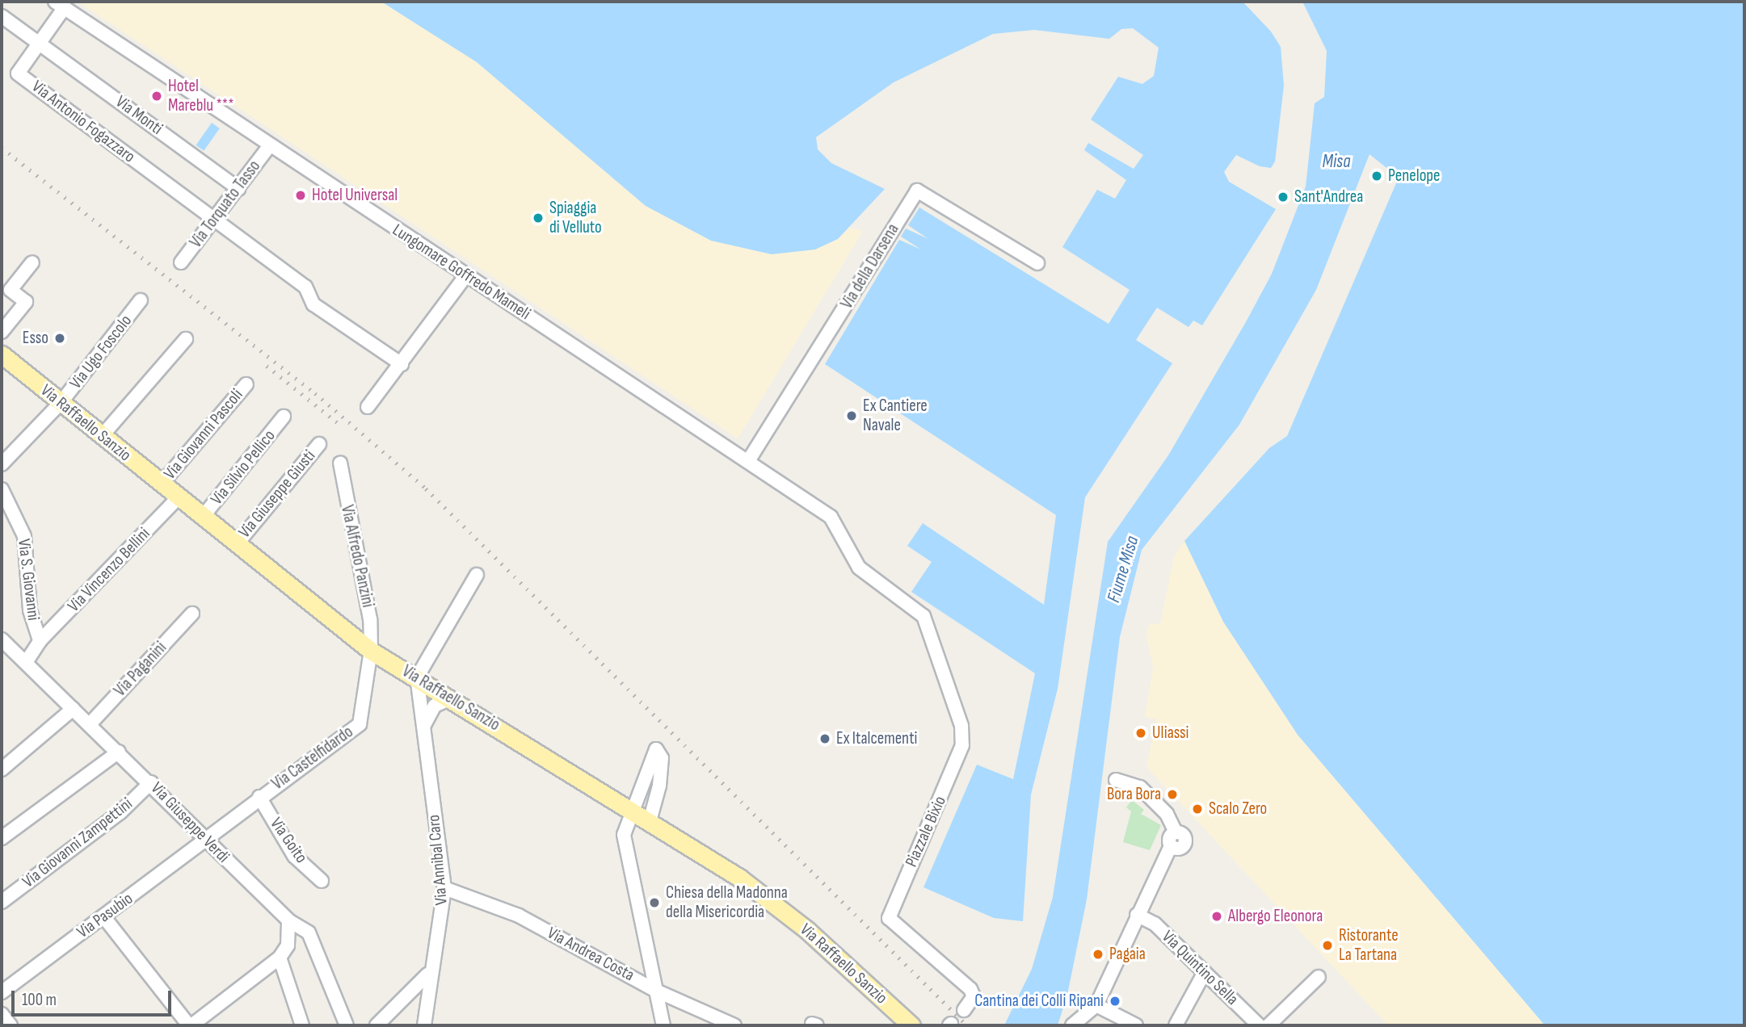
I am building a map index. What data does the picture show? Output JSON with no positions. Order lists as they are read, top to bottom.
{
  "streets": {
    "main road": ["Via Raffaello Sanzio"],
    "street": [
      "Via Monti",
      "Via Antonio Fogazzaro",
      "Via Torquato Tasso",
      "Via della Darsena",
      "Lungomare Goffredo Mameli",
      "Via Ugo Foscolo",
      "Via Giovanni Pascoli",
      "Via Silvio Pellico",
      "Via Giuseppe Giusti",
      "Via Alfredo Panzini",
      "Via Vincenzo Bellini",
      "Via S. Giovanni",
      "Via Paganini",
      "Via Castelfidardo",
      "Via Giuseppe Verdi",
      "Piazzale Bixio",
      "Via Goito",
      "Via Giovanni Zampettini",
      "Via Annibal Caro",
      "Via Pasubio",
      "Via Andrea Costa",
      "Via Quintino Sella"
    ]
  },
  "crossings": [
    ["Via Monti", "Via Antonio Fogazzaro"],
    ["Via Monti", "Via Torquato Tasso"],
    ["Via Antonio Fogazzaro", "Via Torquato Tasso"],
    ["Via Antonio Fogazzaro", "Lungomare Goffredo Mameli"],
    ["Via Torquato Tasso", "Lungomare Goffredo Mameli"],
    ["Via della Darsena", "Lungomare Goffredo Mameli"],
    ["Lungomare Goffredo Mameli", "Piazzale Bixio"],
    ["Via Ugo Foscolo", "Via Raffaello Sanzio"],
    ["Via Raffaello Sanzio", "Via Giovanni Pascoli"],
    ["Via Raffaello Sanzio", "Via Silvio Pellico"],
    ["Via Raffaello Sanzio", "Via Giuseppe Giusti"],
    ["Via Raffaello Sanzio", "Via Alfredo Panzini"],
    ["Via Raffaello Sanzio", "Via Vincenzo Bellini"],
    ["Via Raffaello Sanzio", "Via Castelfidardo"],
    ["Via Raffaello Sanzio", "Via Annibal Caro"],
    ["Via Alfredo Panzini", "Via Castelfidardo"],
    ["Via Vincenzo Bellini", "Via S. Giovanni"],
    ["Via Vincenzo Bellini", "Via Giuseppe Verdi"],
    ["Via Paganini", "Via Giuseppe Verdi"],
    ["Via Castelfidardo", "Via Giuseppe Verdi"],
    ["Via Castelfidardo", "Via Goito"],
    ["Via Castelfidardo", "Via Pasubio"],
    ["Via Giuseppe Verdi", "Via Giovanni Zampettini"],
    ["Via Giuseppe Verdi", "Via Pasubio"],
    ["Via Annibal Caro", "Via Andrea Costa"]
  ],
  "water": ["Misa", "Fiume Misa"],
  "places": [
    "Hotel Mareblu ***",
    "Penelope",
    "Hotel Universal",
    "Sant'Andrea",
    "Spiaggia di Velluto",
    "Esso",
    "Ex Cantiere Navale",
    "Uliassi",
    "Ex Italcementi",
    "Bora Bora",
    "Scalo Zero",
    "Chiesa della Madonna della Misericordia",
    "Albergo Eleonora",
    "Ristorante La Tartana",
    "Pagaia",
    "Cantina dei Colli Ripani"
  ],
  "scale_bar": "100 m"
}
